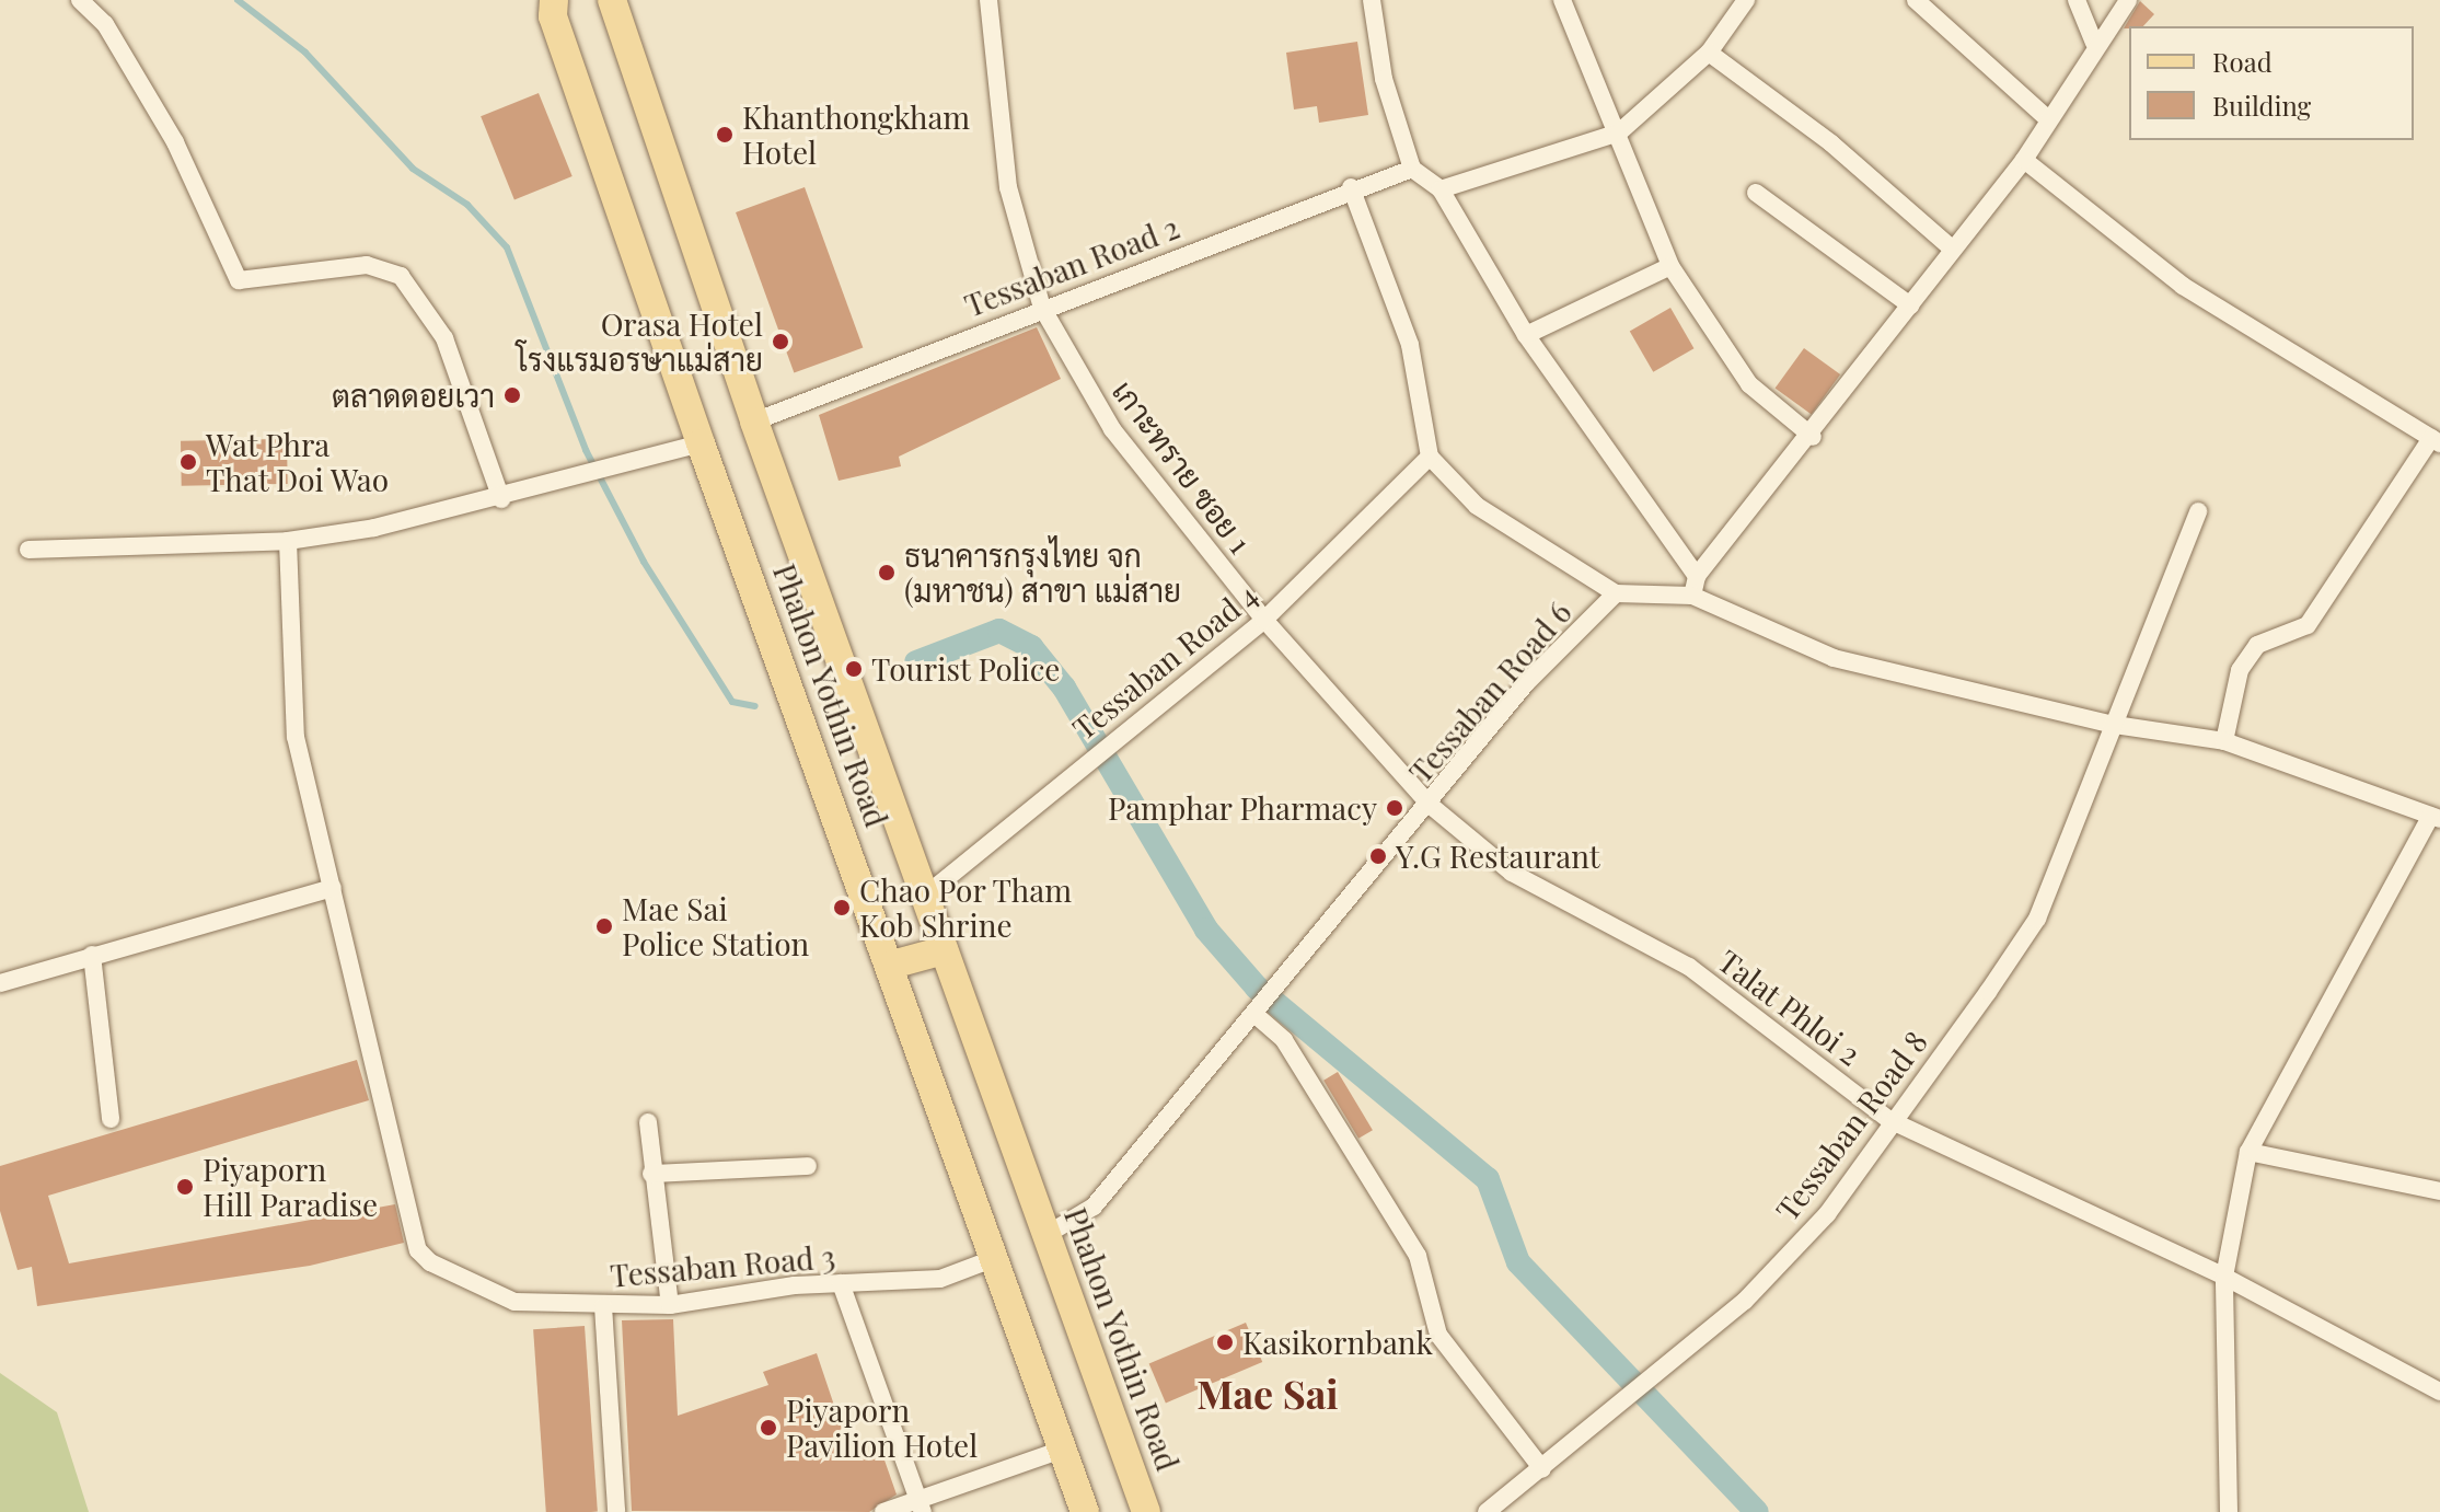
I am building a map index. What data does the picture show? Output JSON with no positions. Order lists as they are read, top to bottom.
{
  "streets": {
    "main road": ["Phahon Yothin Road"],
    "street": [
      "Tessaban Road 2",
      "เกาะทราย ซอย 1",
      "Tessaban Road 4",
      "Tessaban Road 6",
      "Talat Phloi 2",
      "Tessaban Road 8",
      "Tessaban Road 3"
    ]
  },
  "crossings": [
    ["Tessaban Road 2", "เกาะทราย ซอย 1"],
    ["Tessaban Road 2", "Phahon Yothin Road"],
    ["เกาะทราย ซอย 1", "Tessaban Road 4"],
    ["เกาะทราย ซอย 1", "Tessaban Road 6"],
    ["เกาะทราย ซอย 1", "Talat Phloi 2"],
    ["Tessaban Road 4", "Phahon Yothin Road"],
    ["Tessaban Road 6", "Phahon Yothin Road"],
    ["Tessaban Road 6", "Talat Phloi 2"],
    ["Tessaban Road 6", "Tessaban Road 8"],
    ["Phahon Yothin Road", "Tessaban Road 3"],
    ["Talat Phloi 2", "Tessaban Road 8"]
  ],
  "districts": ["Mae Sai"],
  "places": [
    "Khanthongkham Hotel",
    "Orasa Hotel โรงแรมอรษาแม่สาย",
    "ตลาดดอยเวา",
    "Wat Phra That Doi Wao",
    "ธนาคารกรุงไทย จก (มหาชน) สาขา แม่สาย",
    "Tourist Police",
    "Pamphar Pharmacy",
    "Y.G Restaurant",
    "Chao Por Tham Kob Shrine",
    "Mae Sai Police Station",
    "Piyaporn Hill Paradise",
    "Kasikornbank",
    "Piyaporn Pavilion Hotel"
  ],
  "legend": ["Road", "Building"]
}
